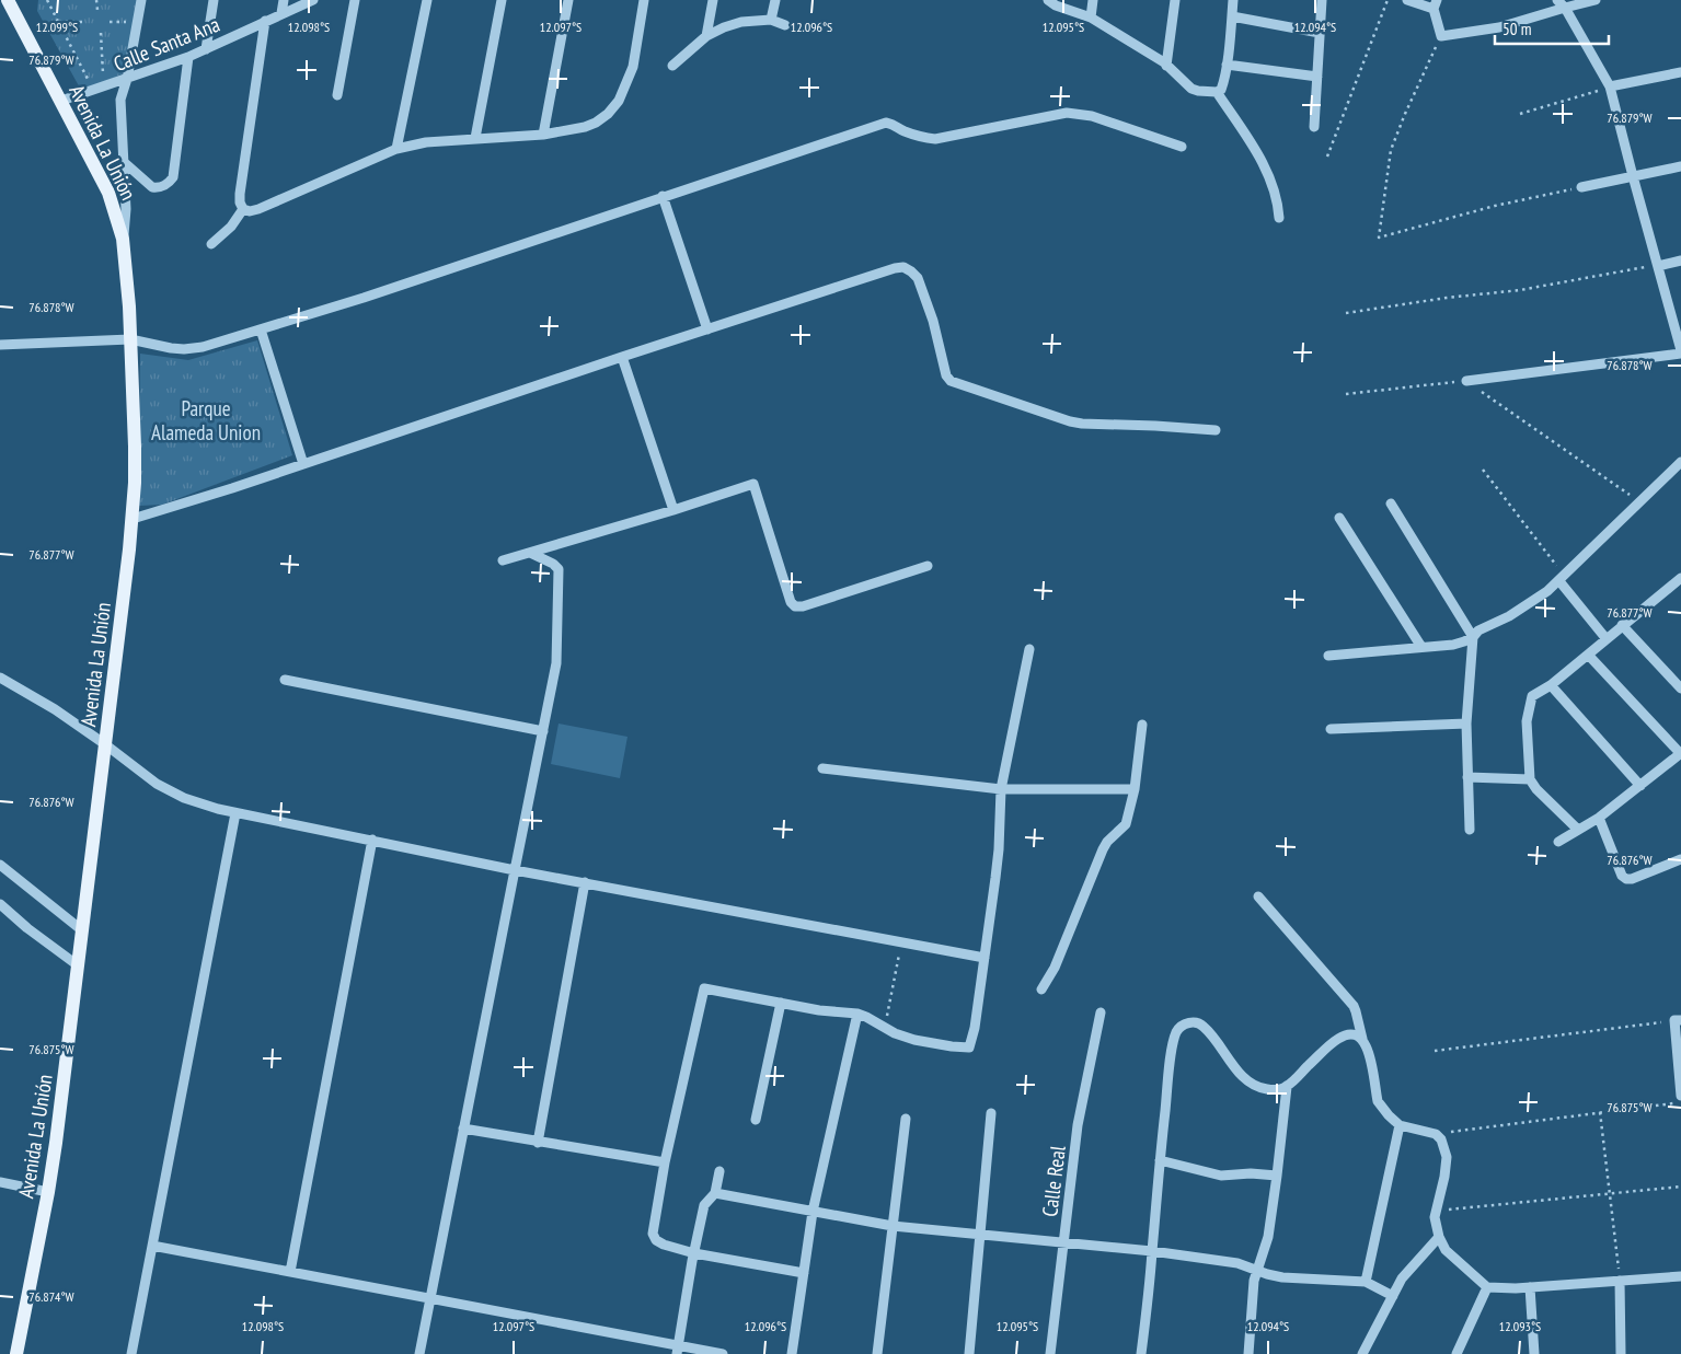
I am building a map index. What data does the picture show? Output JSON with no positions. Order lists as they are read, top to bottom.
{
  "streets": {
    "main road": ["Avenida La Unión"],
    "street": ["Calle Santa Ana", "Calle Real"]
  },
  "crossings": [
    ["Calle Santa Ana", "Avenida La Unión"]
  ],
  "parks": ["Parque Alameda Union"],
  "scale_bar": "50 m",
  "coordinates": [
    "12.099°S",
    "12.098°S",
    "12.097°S",
    "12.096°S",
    "12.095°S",
    "12.094°S",
    "76.879°W",
    "76.878°W",
    "76.877°W",
    "76.876°W",
    "76.875°W",
    "76.874°W",
    "12.093°S"
  ]
}
